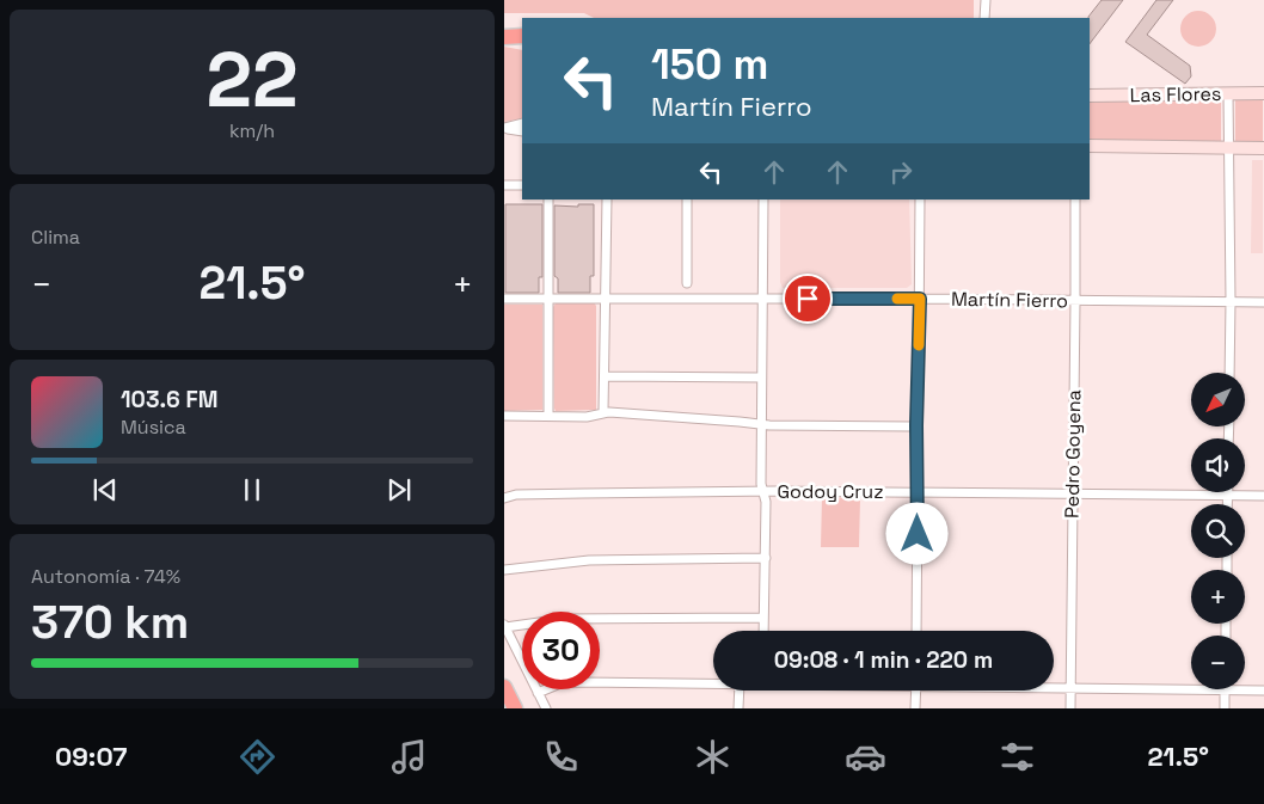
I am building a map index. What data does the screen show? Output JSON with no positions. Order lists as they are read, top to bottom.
{
  "streets": {
    "street": [
      "Las Flores",
      "Martín Fierro",
      "Pedro Goyena",
      "Godoy Cruz"
    ]
  },
  "crossings": [
    ["Martín Fierro", "Pedro Goyena"],
    ["Pedro Goyena", "Godoy Cruz"]
  ],
  "north": "bottom left",
  "page": {
    "tile": [
      ["22", "km/h"],
      "Clima",
      ["Autonomía · 74%", "370 km"]
    ],
    "turn": ["150 m", "Martín Fierro"],
    "heat": ["−", "21.5°", "+"],
    "map_buttons": ["+", "−"],
    "song": ["103.6 FM", "Música"],
    "limit": "30",
    "trip": "09:08 · 1 min · 220 m",
    "tabs": ["09:07", "21.5°"]
  }
}
